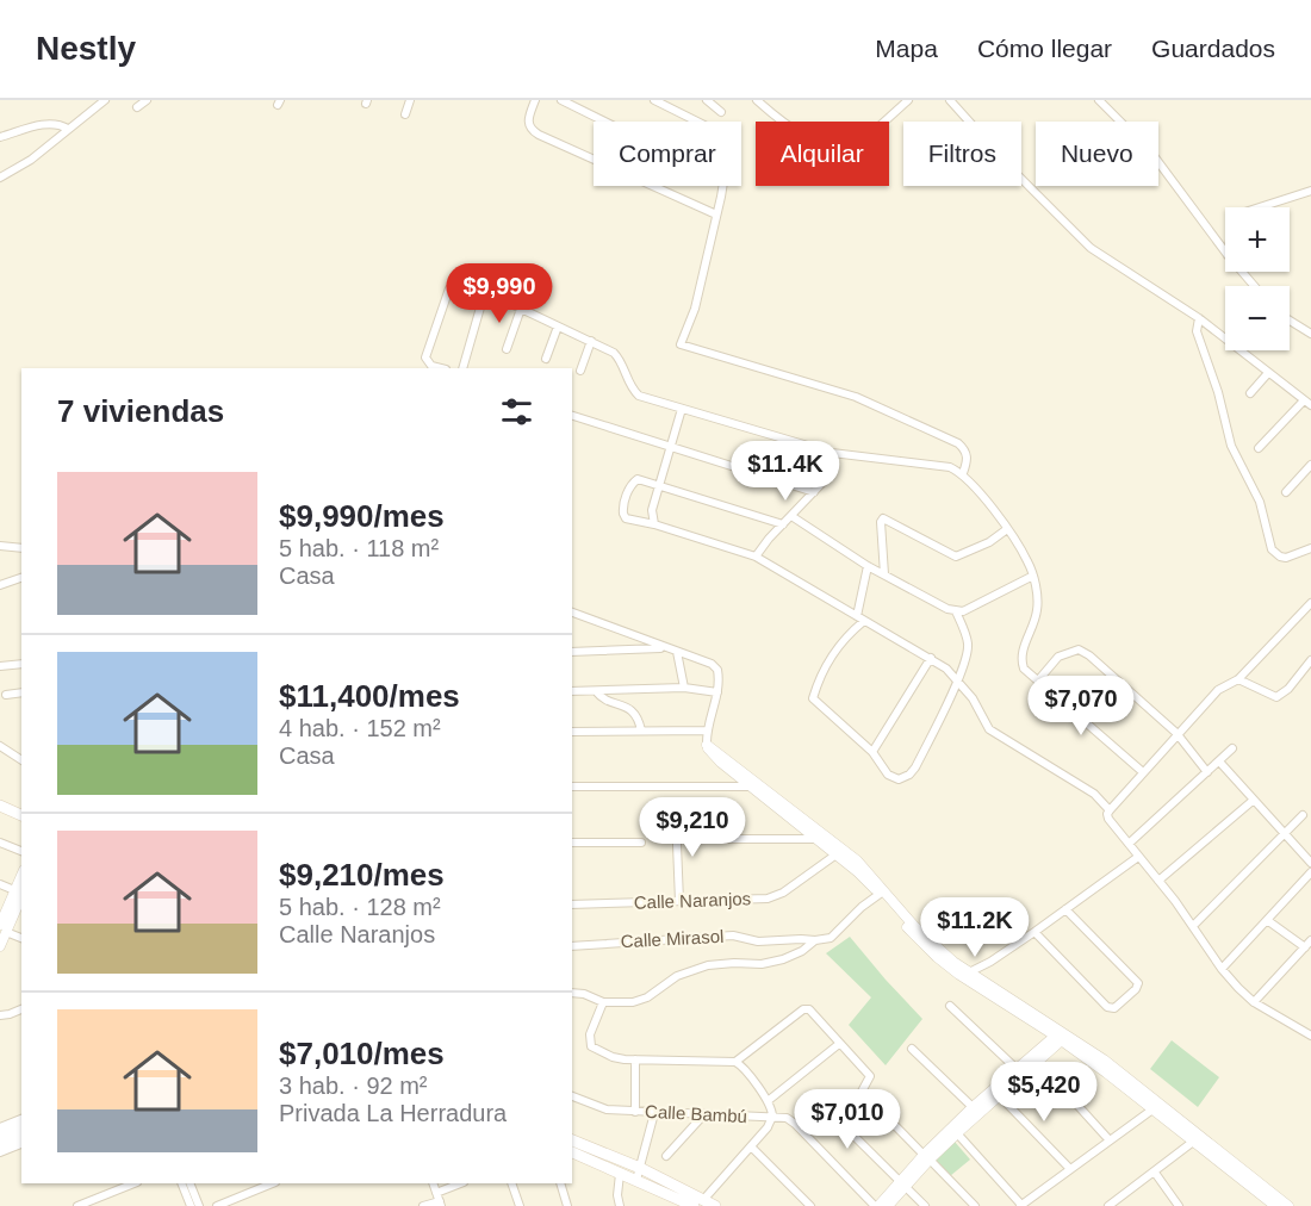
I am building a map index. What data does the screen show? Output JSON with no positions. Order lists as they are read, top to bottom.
{
  "streets": {
    "street": ["Calle Naranjos", "Calle Mirasol", "Calle Bambú"]
  },
  "page": {
    "header": "Nestly",
    "nav": ["Mapa", "Cómo llegar", "Guardados"],
    "chip": [
      "Comprar",
      "Alquilar",
      "Filtros",
      "Nuevo"
    ],
    "map_buttons": ["+", "−"],
    "price": [
      "$9,990",
      "$11.4K",
      "$7,070",
      "$9,210",
      "$11.2K",
      "$5,420",
      "$7,010"
    ],
    "heading": "7 viviendas",
    "list": [
      {
        "name": "$9,990/mes",
        "note": "5 hab. · 118 m² · Casa"
      },
      {
        "name": "$11,400/mes",
        "note": "4 hab. · 152 m² · Casa"
      },
      {
        "name": "$9,210/mes",
        "note": "5 hab. · 128 m² · Calle Naranjos"
      },
      {
        "name": "$7,010/mes",
        "note": "3 hab. · 92 m² · Privada La Herradura"
      }
    ]
  }
}
